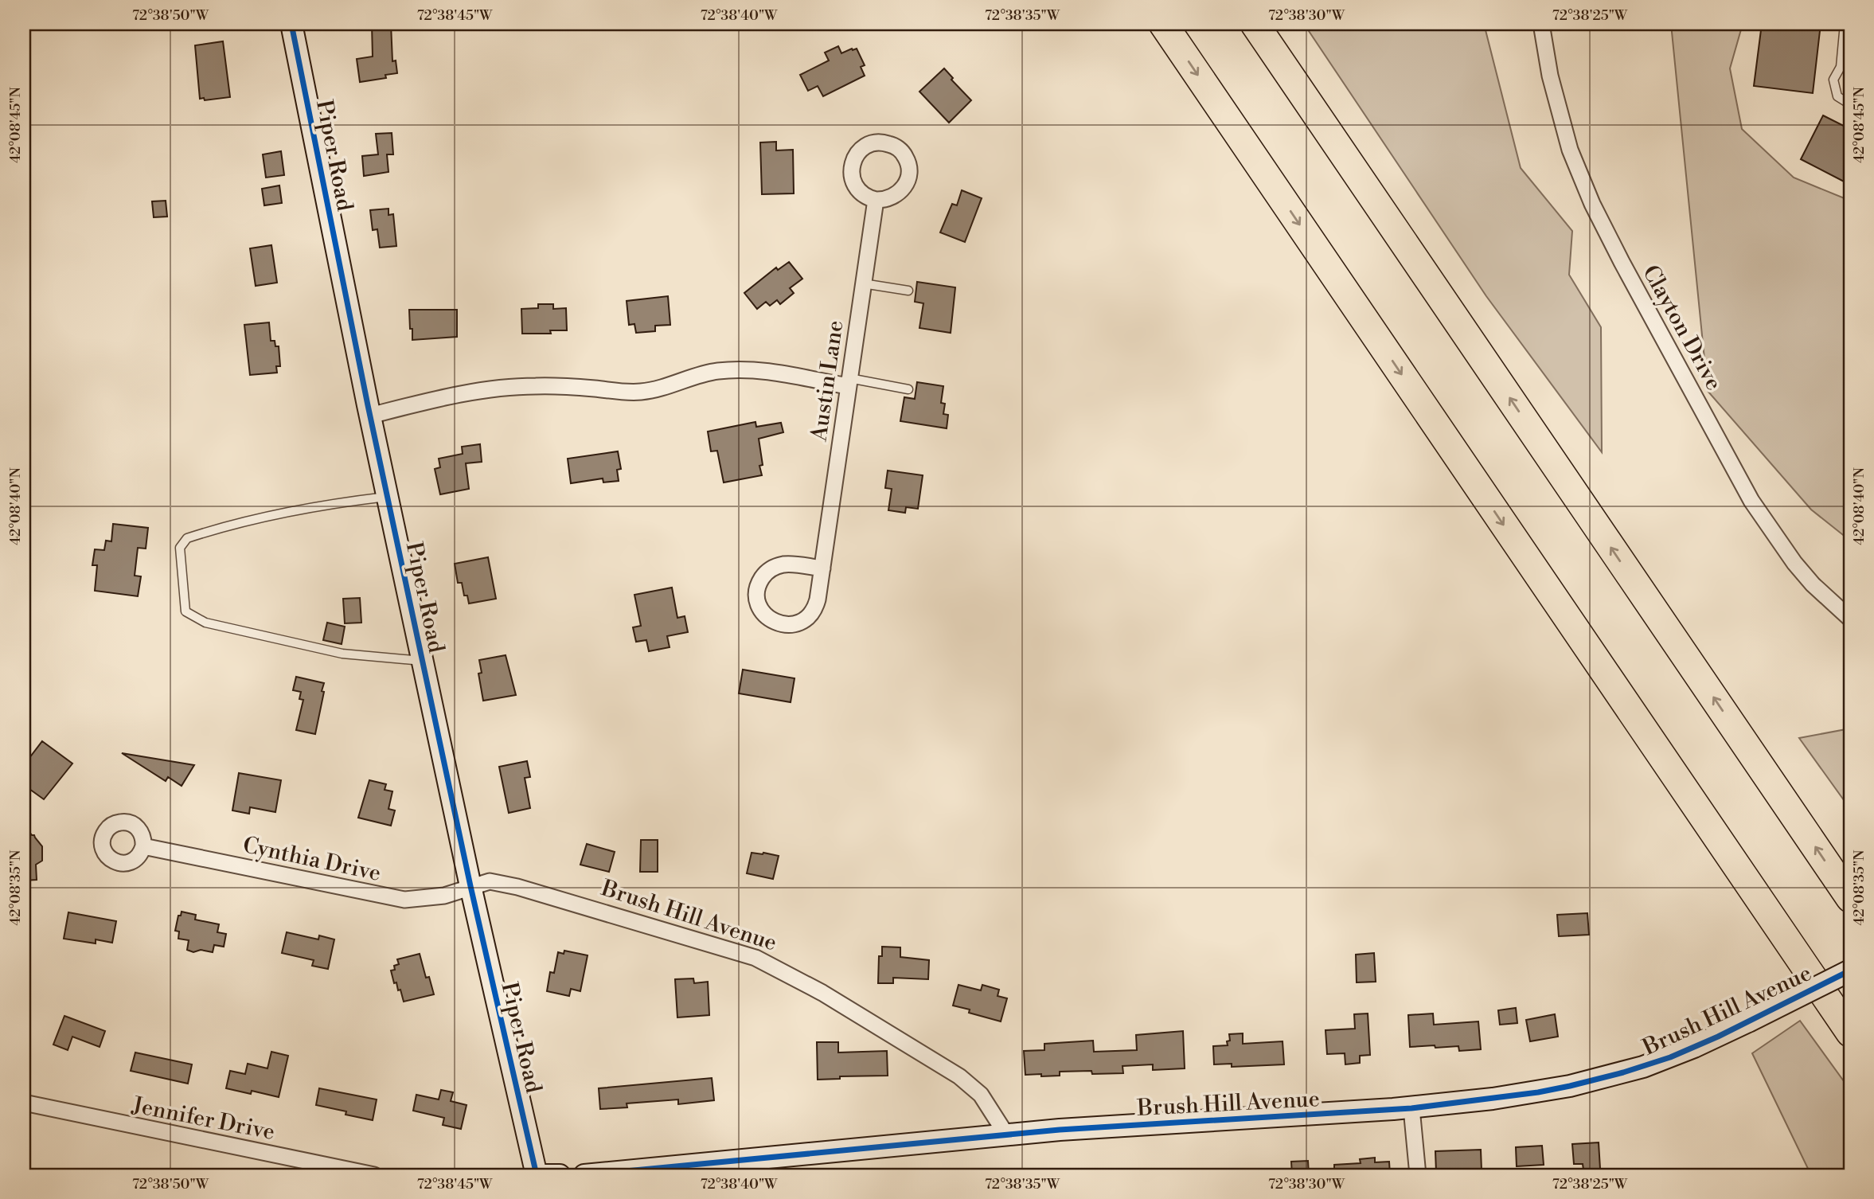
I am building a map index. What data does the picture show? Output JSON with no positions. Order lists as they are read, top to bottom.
{
  "streets": {
    "street": [
      "Piper Road",
      "Clayton Drive",
      "Austin Lane",
      "Cynthia Drive",
      "Brush Hill Avenue",
      "Jennifer Drive"
    ]
  },
  "crossings": [
    ["Piper Road", "Cynthia Drive"],
    ["Piper Road", "Brush Hill Avenue"],
    ["Cynthia Drive", "Brush Hill Avenue"]
  ],
  "coordinates": [
    "72°38'50\"W",
    "72°38'45\"W",
    "72°38'40\"W",
    "72°38'35\"W",
    "72°38'30\"W",
    "72°38'25\"W",
    "42°08'45\"N",
    "42°08'40\"N",
    "42°08'35\"N"
  ]
}
